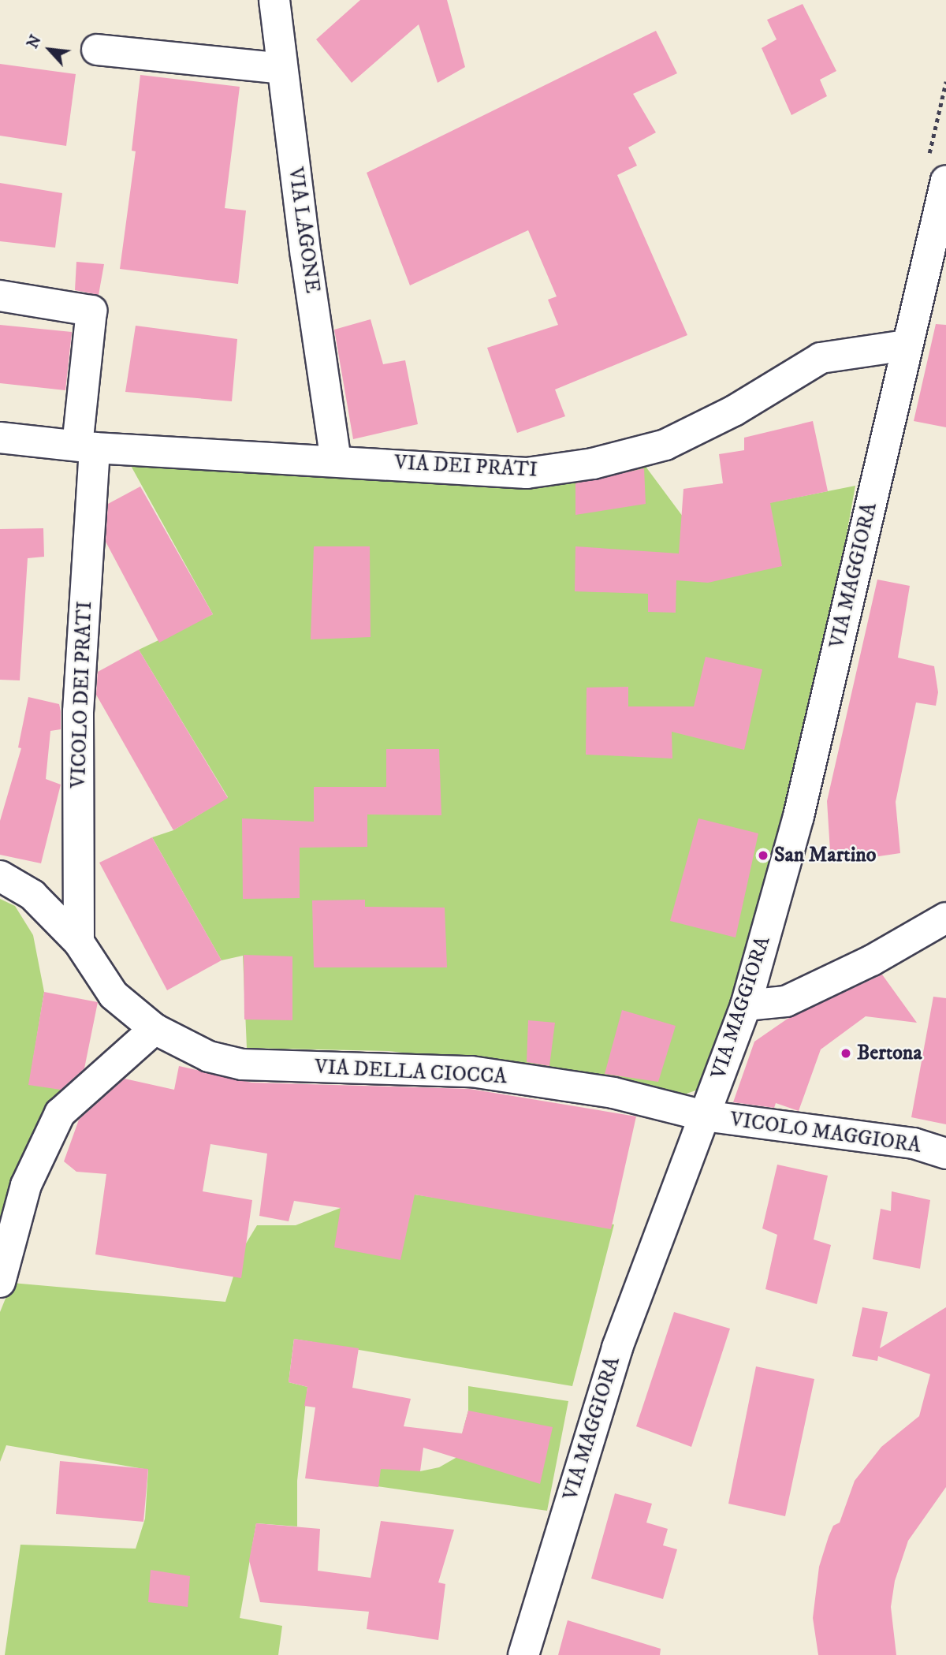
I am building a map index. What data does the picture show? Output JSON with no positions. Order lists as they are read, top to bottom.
{
  "streets": {
    "street": [
      "VIA LAGONE",
      "VIA DEI PRATI",
      "VIA MAGGIORA",
      "VICOLO DEI PRATI",
      "VIA DELLA CIOCCA",
      "VICOLO MAGGIORA"
    ]
  },
  "crossings": [
    ["VIA LAGONE", "VIA DEI PRATI"],
    ["VIA DEI PRATI", "VIA MAGGIORA"],
    ["VIA DEI PRATI", "VICOLO DEI PRATI"],
    ["VIA MAGGIORA", "VIA DELLA CIOCCA"],
    ["VIA MAGGIORA", "VICOLO MAGGIORA"],
    ["VICOLO DEI PRATI", "VIA DELLA CIOCCA"],
    ["VIA DELLA CIOCCA", "VICOLO MAGGIORA"]
  ],
  "places": ["San Martino", "Bertona"],
  "north": "top left"
}
